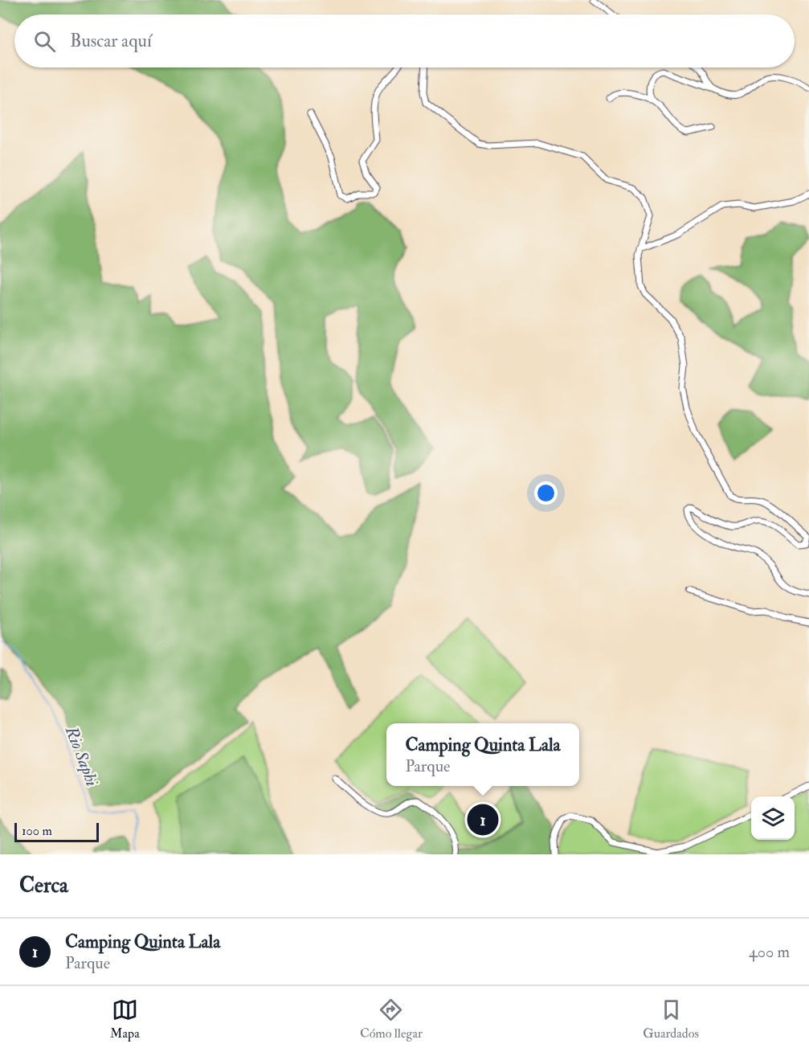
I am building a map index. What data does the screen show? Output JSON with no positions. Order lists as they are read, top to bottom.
{
  "water": ["Rio Saphi"],
  "scale_bar": "100 m",
  "page": {
    "search": "Buscar aquí",
    "popup": ["Camping Quinta Lala", "Parque"],
    "pins": "1",
    "scale": "100 m",
    "heading": "Cerca",
    "list": [
      {
        "mark": "1",
        "name": "Camping Quinta Lala",
        "note": "Parque",
        "value": "400 m"
      }
    ],
    "nav": ["Mapa", "Cómo llegar", "Guardados"]
  }
}
